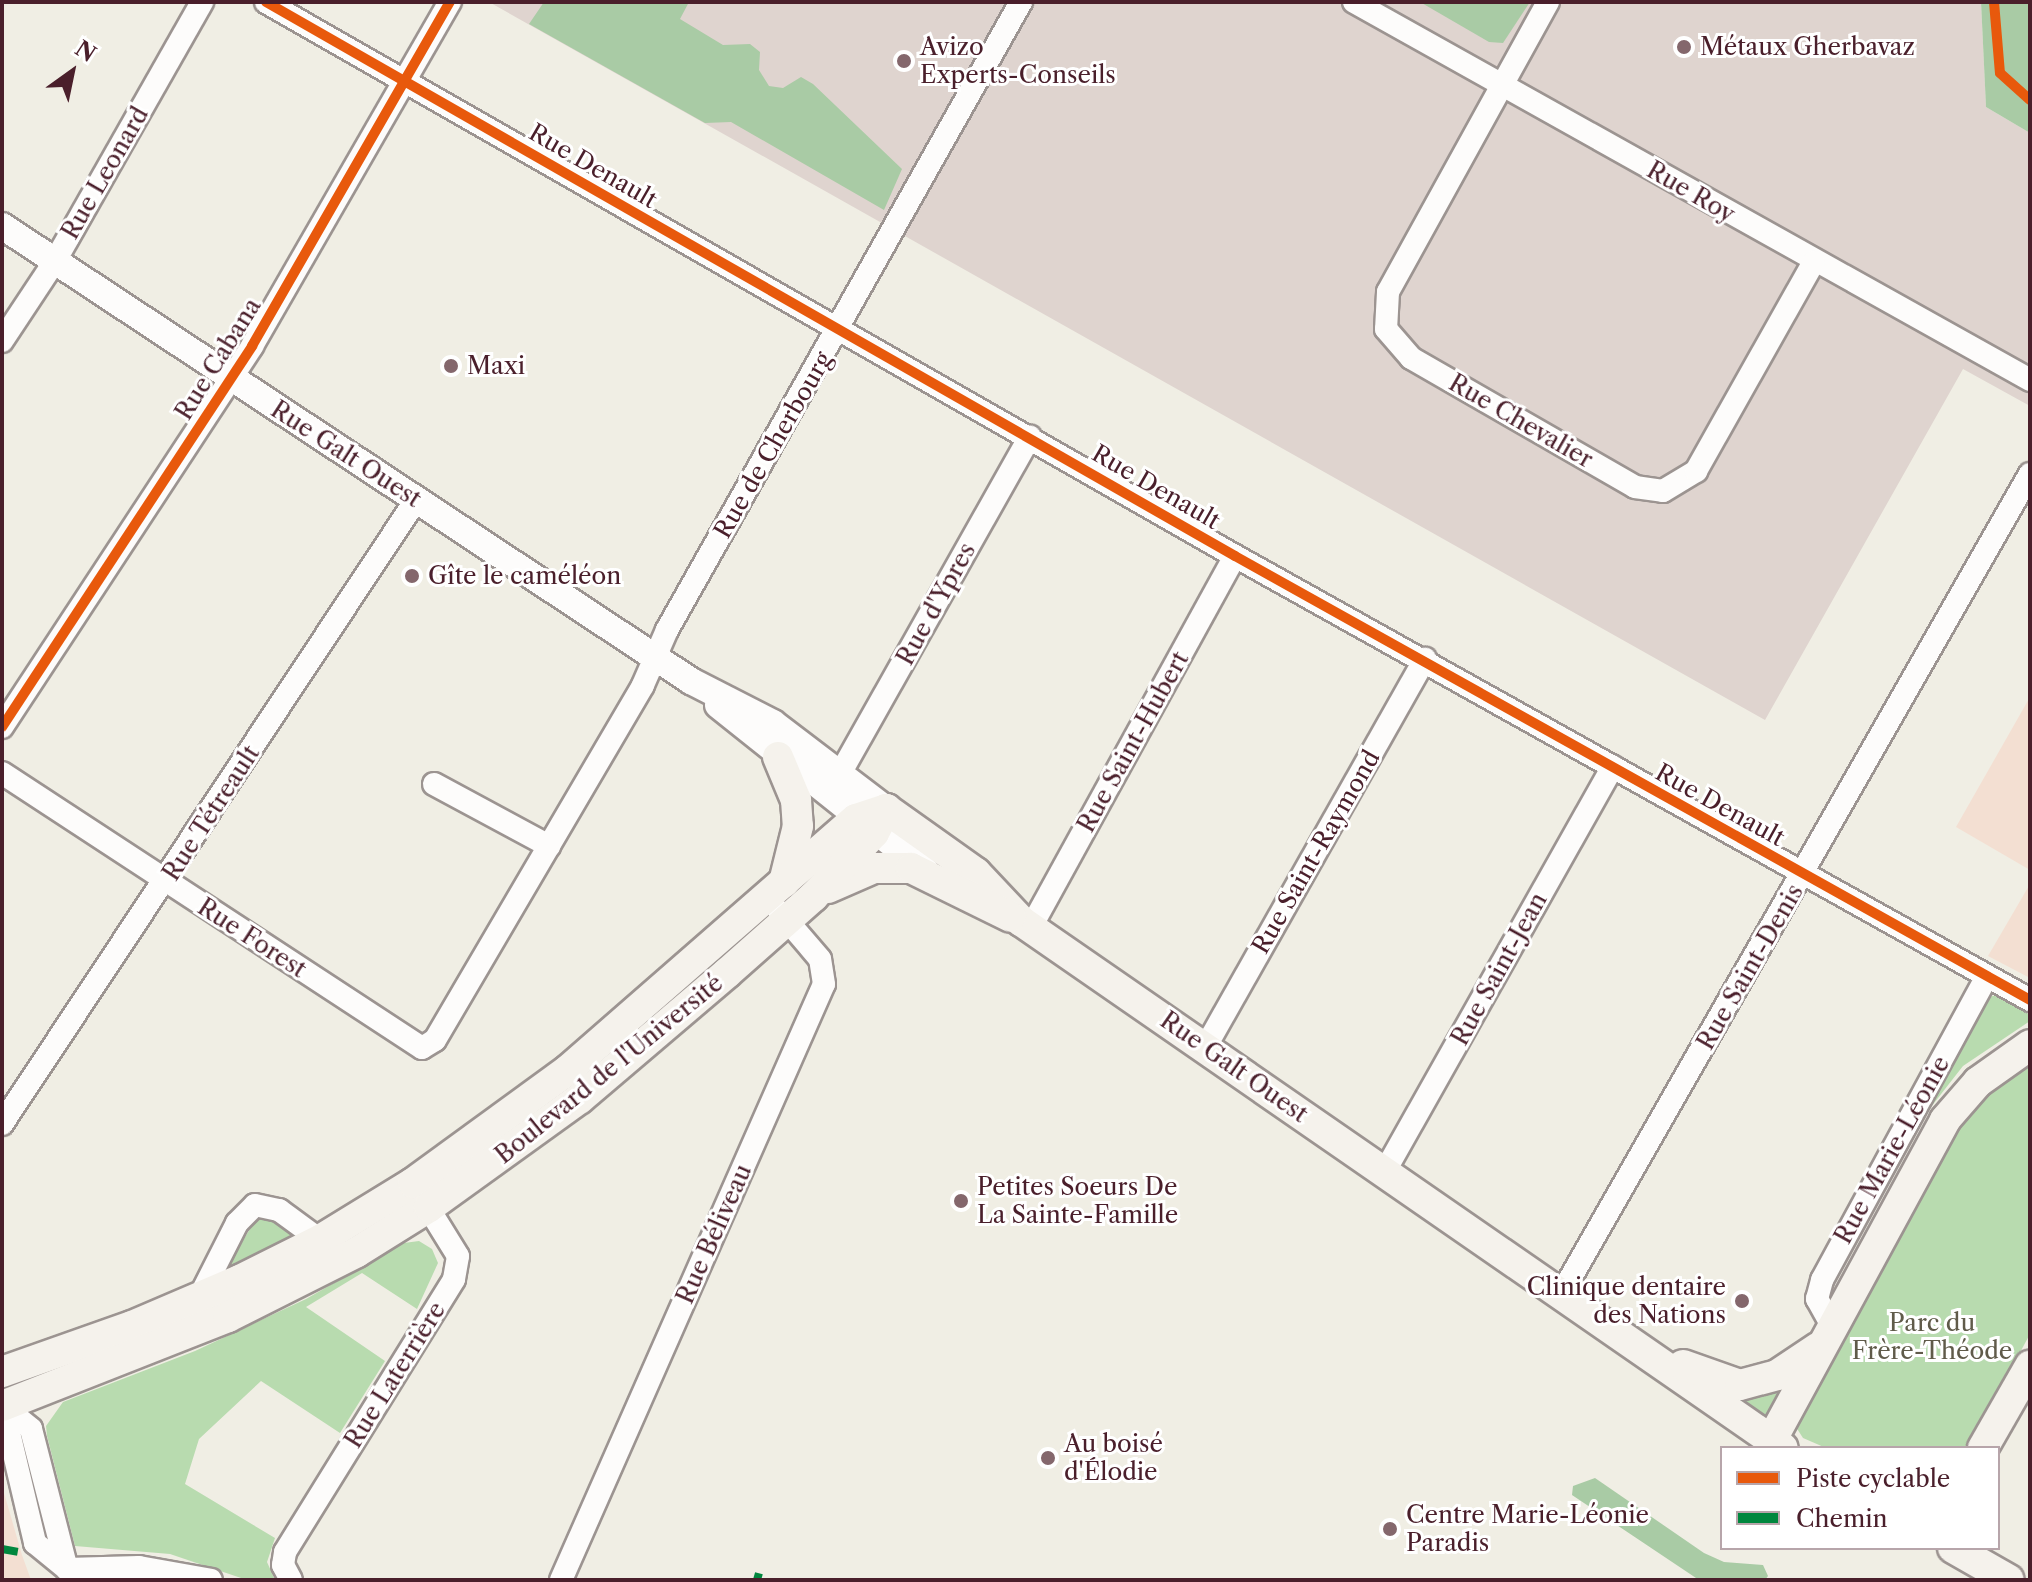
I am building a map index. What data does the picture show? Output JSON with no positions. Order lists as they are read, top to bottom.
{
  "streets": {
    "main road": ["Rue Galt Ouest", "Boulevard de l'Université", "Rue Marie-Léonie"],
    "street": [
      "Rue Denault",
      "Rue Leonard",
      "Rue Roy",
      "Rue Cabana",
      "Rue Chevalier",
      "Rue de Cherbourg",
      "Rue d'Ypres",
      "Rue Saint-Hubert",
      "Rue Tétreault",
      "Rue Saint-Raymond",
      "Rue Forest",
      "Rue Saint-Denis",
      "Rue Saint-Jean",
      "Rue Béliveau",
      "Rue Laterrière"
    ]
  },
  "crossings": [
    ["Rue Denault", "Rue Cabana"],
    ["Rue Denault", "Rue de Cherbourg"],
    ["Rue Denault", "Rue d'Ypres"],
    ["Rue Denault", "Rue Saint-Hubert"],
    ["Rue Denault", "Rue Saint-Raymond"],
    ["Rue Denault", "Rue Saint-Denis"],
    ["Rue Denault", "Rue Saint-Jean"],
    ["Rue Denault", "Rue Marie-Léonie"],
    ["Rue Leonard", "Rue Galt Ouest"],
    ["Rue Roy", "Rue Chevalier"],
    ["Rue Cabana", "Rue Galt Ouest"],
    ["Rue de Cherbourg", "Rue Galt Ouest"],
    ["Rue de Cherbourg", "Rue Forest"],
    ["Rue Galt Ouest", "Rue d'Ypres"],
    ["Rue Galt Ouest", "Rue Saint-Hubert"],
    ["Rue Galt Ouest", "Rue Tétreault"],
    ["Rue Galt Ouest", "Rue Saint-Raymond"],
    ["Rue Galt Ouest", "Rue Saint-Denis"],
    ["Rue Galt Ouest", "Rue Saint-Jean"],
    ["Rue Galt Ouest", "Boulevard de l'Université"],
    ["Rue Galt Ouest", "Rue Marie-Léonie"],
    ["Rue Tétreault", "Rue Forest"],
    ["Boulevard de l'Université", "Rue Béliveau"],
    ["Boulevard de l'Université", "Rue Laterrière"]
  ],
  "parks": ["Parc du Frère-Théode"],
  "places": [
    "Métaux Gherbavaz",
    "Avizo Experts-Conseils",
    "Maxi",
    "Gîte le caméléon",
    "Petites Soeurs De La Sainte-Famille",
    "Clinique dentaire des Nations",
    "Au boisé d'Élodie",
    "Centre Marie-Léonie Paradis"
  ],
  "legend": ["Piste cyclable", "Chemin"],
  "north": "top right"
}
